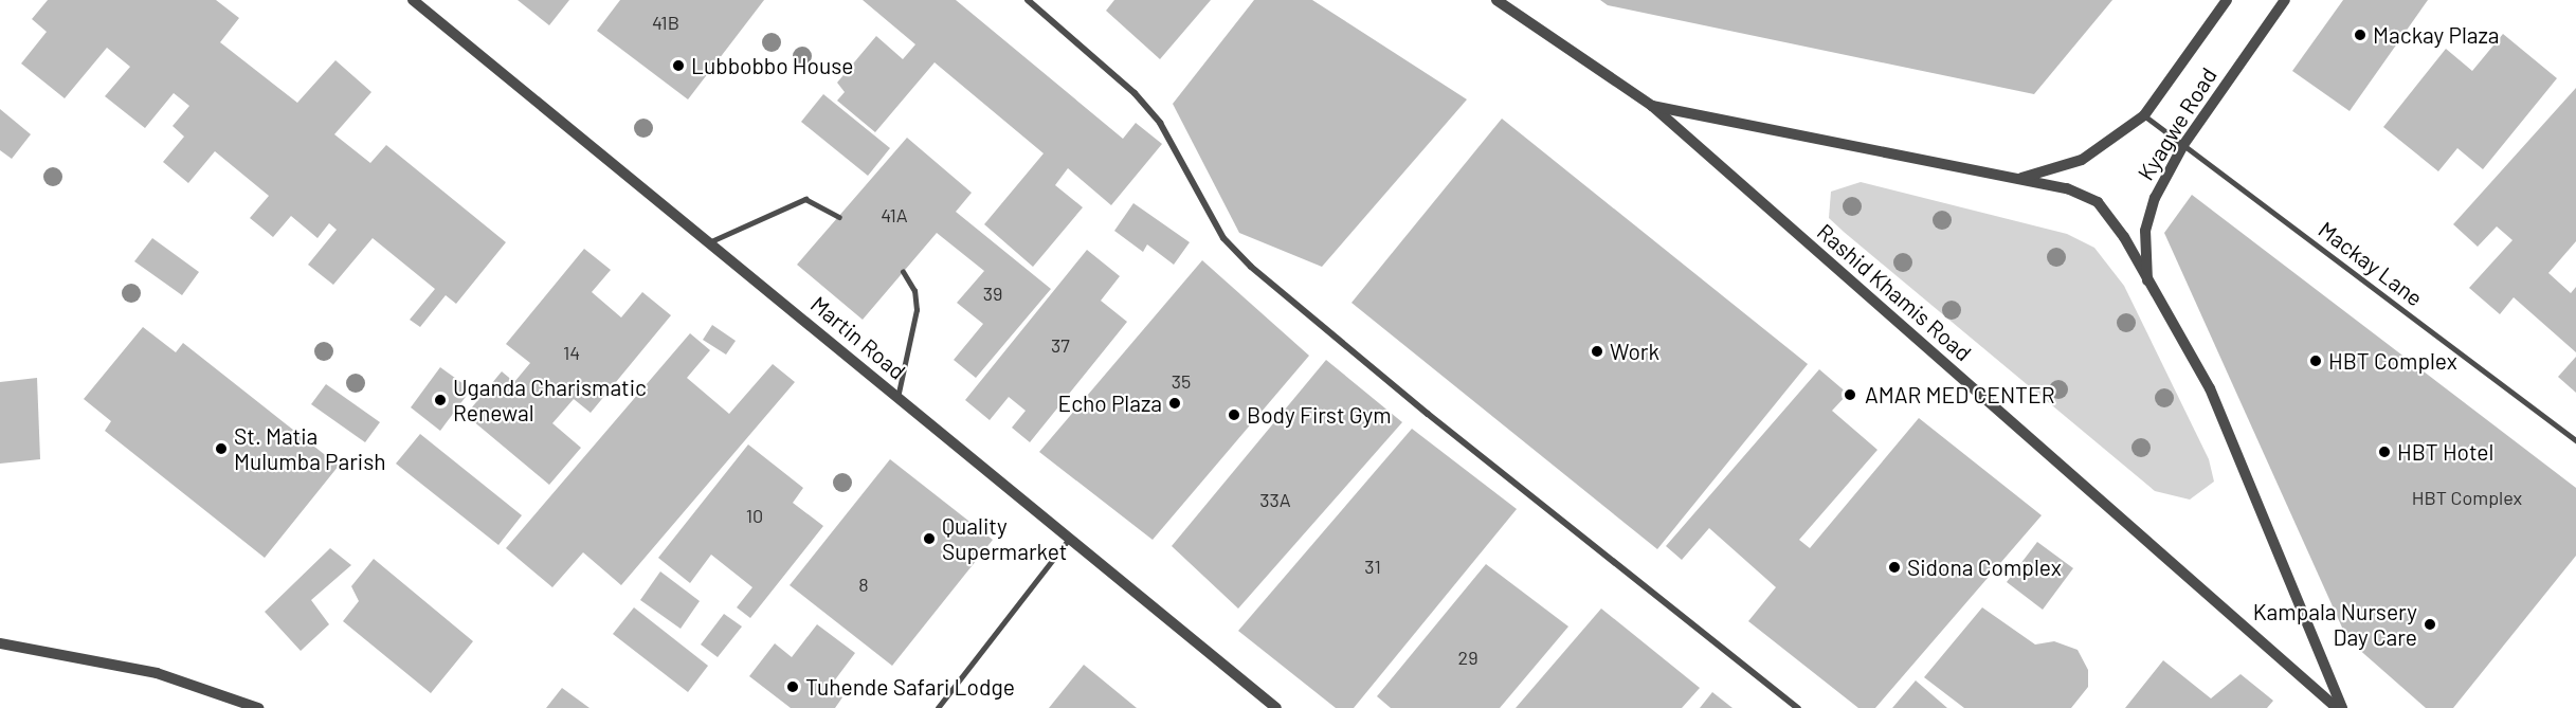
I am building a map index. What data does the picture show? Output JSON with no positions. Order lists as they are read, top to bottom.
{
  "streets": {
    "street": ["Kyagwe Road", "Rashid Khamis Road", "Martin Road"],
    "lane": ["Mackay Lane"]
  },
  "crossings": [
    ["Kyagwe Road", "Mackay Lane"]
  ],
  "places": [
    "Mackay Plaza",
    "Lubbobbo House",
    "Work",
    "HBT Complex",
    "AMAR MED CENTER",
    "Uganda Charismatic Renewal",
    "Echo Plaza",
    "Body First Gym",
    "St. Matia Mulumba Parish",
    "HBT Hotel",
    "Quality Supermarket",
    "Sidona Complex",
    "Kampala Nursery Day Care",
    "Tuhende Safari Lodge"
  ],
  "house_numbers": [
    "41B",
    "41A",
    "39",
    "37",
    "14",
    "35",
    "HBT Complex",
    "33A",
    "10",
    "31",
    "8",
    "29"
  ]
}
